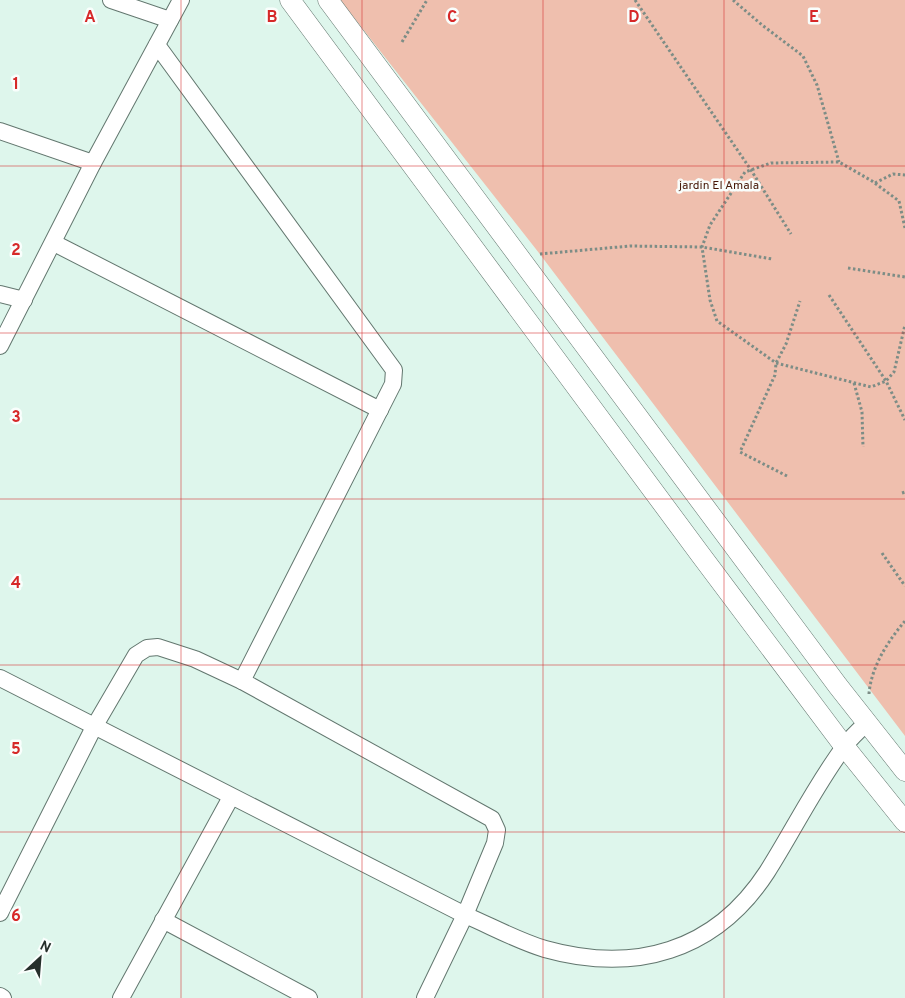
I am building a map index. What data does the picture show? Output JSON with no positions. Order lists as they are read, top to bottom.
{
  "parks": ["jardin El Amala"],
  "north": "top right",
  "grid": {
    "columns": [
      "A",
      "B",
      "C",
      "D",
      "E"
    ],
    "rows": [
      "1",
      "2",
      "3",
      "4",
      "5",
      "6"
    ]
  }
}
